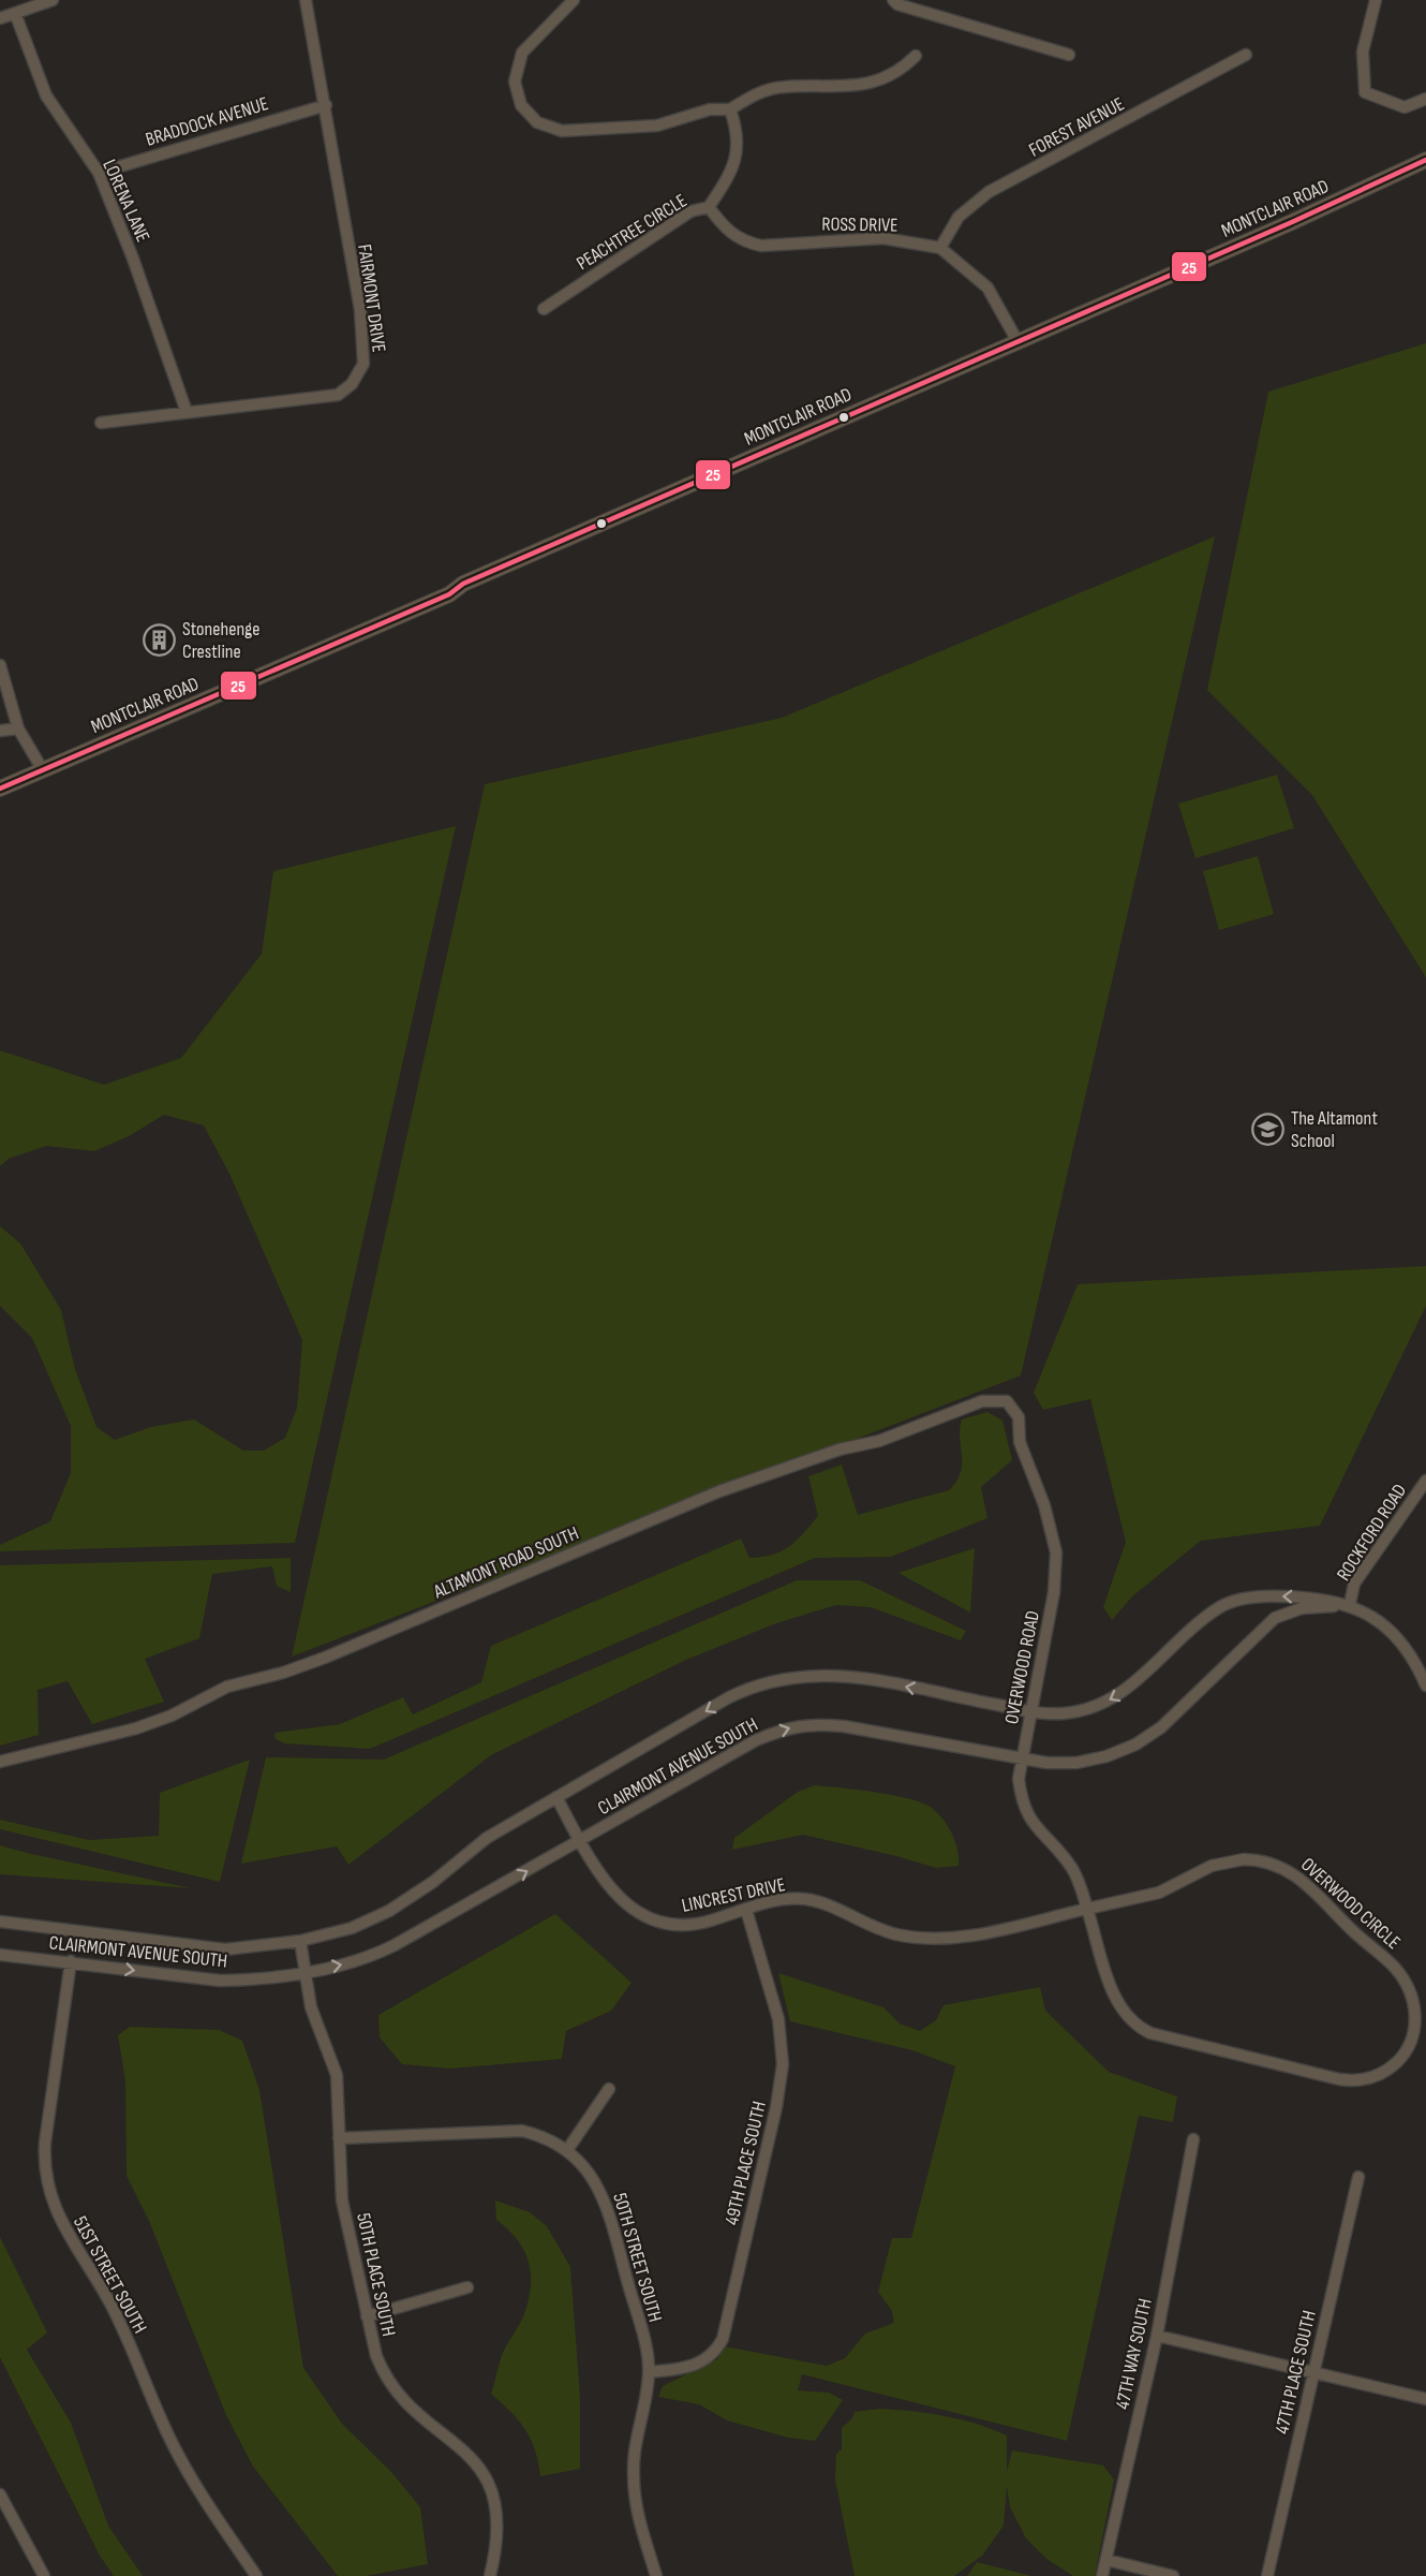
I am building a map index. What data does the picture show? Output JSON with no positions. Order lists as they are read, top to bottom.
{
  "streets": {
    "main road": ["MONTCLAIR ROAD"],
    "street": [
      "BRADDOCK AVENUE",
      "FOREST AVENUE",
      "LORENA LANE",
      "ROSS DRIVE",
      "PEACHTREE CIRCLE",
      "FAIRMONT DRIVE",
      "ROCKFORD ROAD",
      "ALTAMONT ROAD SOUTH",
      "OVERWOOD ROAD",
      "CLAIRMONT AVENUE SOUTH",
      "LINCREST DRIVE",
      "OVERWOOD CIRCLE",
      "49TH PLACE SOUTH",
      "50TH STREET SOUTH",
      "51ST STREET SOUTH",
      "50TH PLACE SOUTH",
      "47TH WAY SOUTH",
      "47TH PLACE SOUTH"
    ]
  },
  "crossings": [
    ["BRADDOCK AVENUE", "LORENA LANE"],
    ["BRADDOCK AVENUE", "FAIRMONT DRIVE"],
    ["FOREST AVENUE", "ROSS DRIVE"],
    ["LORENA LANE", "FAIRMONT DRIVE"],
    ["ROSS DRIVE", "PEACHTREE CIRCLE"],
    ["ROCKFORD ROAD", "CLAIRMONT AVENUE SOUTH"],
    ["ALTAMONT ROAD SOUTH", "OVERWOOD ROAD"],
    ["OVERWOOD ROAD", "CLAIRMONT AVENUE SOUTH"],
    ["OVERWOOD ROAD", "LINCREST DRIVE"],
    ["OVERWOOD ROAD", "OVERWOOD CIRCLE"],
    ["CLAIRMONT AVENUE SOUTH", "LINCREST DRIVE"],
    ["CLAIRMONT AVENUE SOUTH", "51ST STREET SOUTH"],
    ["CLAIRMONT AVENUE SOUTH", "50TH PLACE SOUTH"],
    ["LINCREST DRIVE", "OVERWOOD CIRCLE"],
    ["LINCREST DRIVE", "49TH PLACE SOUTH"],
    ["49TH PLACE SOUTH", "50TH STREET SOUTH"],
    ["50TH STREET SOUTH", "50TH PLACE SOUTH"]
  ],
  "places": {
    "building": ["Stonehenge Crestline"],
    "school or university": ["The Altamont School"]
  },
  "lines": ["transit line 25"]
}
